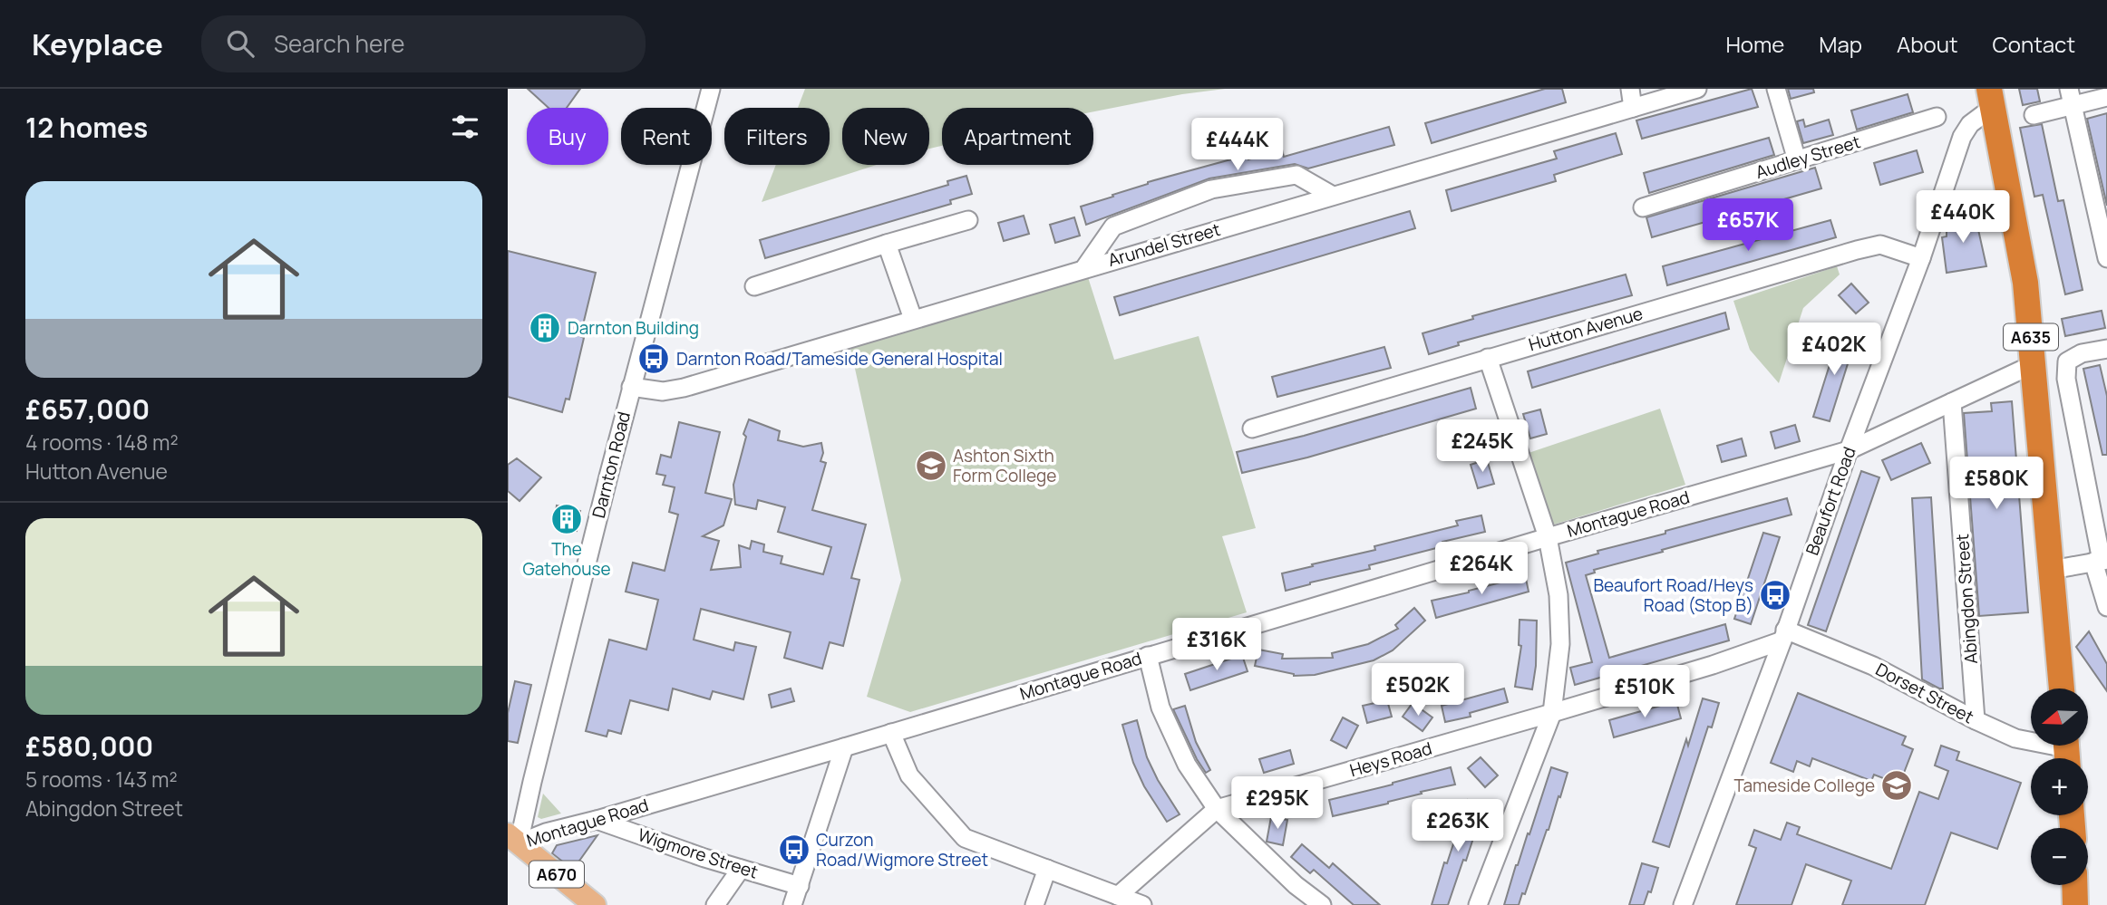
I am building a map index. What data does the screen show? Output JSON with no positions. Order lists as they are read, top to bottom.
{
  "streets": {
    "highway": ["A635"],
    "main road": ["A670"],
    "street": [
      "Audley Street",
      "Arundel Street",
      "Hutton Avenue",
      "Darnton Road",
      "Beaufort Road",
      "Montague Road",
      "Abingdon Street",
      "Dorset Street",
      "Heys Road",
      "Wigmore Street"
    ]
  },
  "crossings": [
    ["Arundel Street", "Darnton Road"],
    ["Hutton Avenue", "Beaufort Road"],
    ["A635", "Beaufort Road"],
    ["A635", "Montague Road"],
    ["Darnton Road", "Montague Road"],
    ["Darnton Road", "A670"],
    ["Beaufort Road", "Montague Road"],
    ["Beaufort Road", "Dorset Street"],
    ["Beaufort Road", "Heys Road"],
    ["Montague Road", "Abingdon Street"],
    ["Montague Road", "Wigmore Street"],
    ["Montague Road", "A670"],
    ["Abingdon Street", "Dorset Street"],
    ["Dorset Street", "Heys Road"]
  ],
  "places": {
    "building": ["Darnton Building", "The Gatehouse"],
    "bus stop": ["Darnton Road/Tameside General Hospital", "Beaufort Road/Heys Road (Stop B)", "Curzon Road/Wigmore Street"],
    "school or university": ["Ashton Sixth Form College", "Tameside College"]
  },
  "north": "left",
  "page": {
    "header": "Keyplace",
    "search": "Search here",
    "nav": [
      "Home",
      "Map",
      "About",
      "Contact"
    ],
    "heading": "12 homes",
    "chip": [
      "Buy",
      "Rent",
      "Filters",
      "New",
      "Apartment"
    ],
    "price": [
      "£444K",
      "£440K",
      "£657K",
      "£402K",
      "£245K",
      "£580K",
      "£264K",
      "£316K",
      "£502K",
      "£510K",
      "£295K",
      "£263K"
    ],
    "list": [
      {
        "name": "£657,000",
        "note": "4 rooms · 148 m² · Hutton Avenue"
      },
      {
        "name": "£580,000",
        "note": "5 rooms · 143 m² · Abingdon Street"
      }
    ],
    "map_buttons": ["+", "−"]
  }
}
